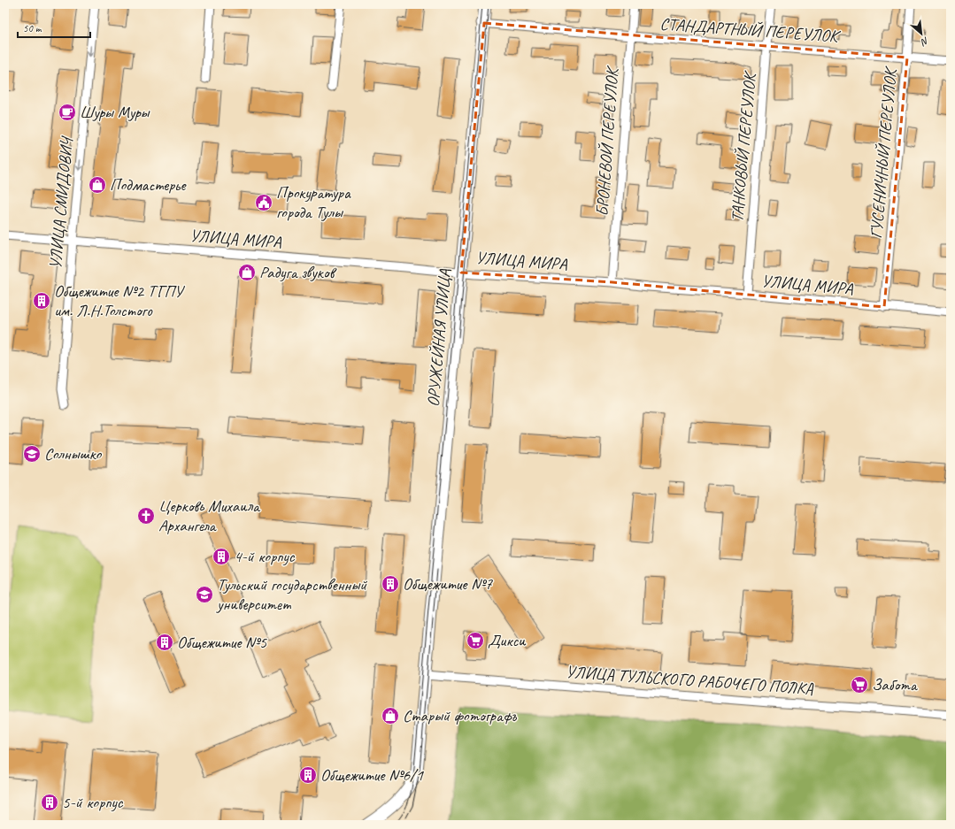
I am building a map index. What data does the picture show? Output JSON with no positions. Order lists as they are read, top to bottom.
{
  "streets": {
    "street": [
      "СТАНДАРТНЫЙ ПЕРЕУЛОК",
      "БРОНЕВОЙ ПЕРЕУЛОК",
      "ТАНКОВЫЙ ПЕРЕУЛОК",
      "ГУСЕНИЧНЫЙ ПЕРЕУЛОК",
      "УЛИЦА СМИДОВИЧ",
      "УЛИЦА МИРА",
      "ОРУЖЕЙНАЯ УЛИЦА",
      "УЛИЦА ТУЛЬСКОГО РАБОЧЕГО ПОЛКА"
    ]
  },
  "crossings": [
    ["СТАНДАРТНЫЙ ПЕРЕУЛОК", "БРОНЕВОЙ ПЕРЕУЛОК"],
    ["СТАНДАРТНЫЙ ПЕРЕУЛОК", "ТАНКОВЫЙ ПЕРЕУЛОК"],
    ["СТАНДАРТНЫЙ ПЕРЕУЛОК", "ГУСЕНИЧНЫЙ ПЕРЕУЛОК"],
    ["СТАНДАРТНЫЙ ПЕРЕУЛОК", "ОРУЖЕЙНАЯ УЛИЦА"],
    ["БРОНЕВОЙ ПЕРЕУЛОК", "УЛИЦА МИРА"],
    ["ТАНКОВЫЙ ПЕРЕУЛОК", "УЛИЦА МИРА"],
    ["ГУСЕНИЧНЫЙ ПЕРЕУЛОК", "УЛИЦА МИРА"],
    ["УЛИЦА СМИДОВИЧ", "УЛИЦА МИРА"],
    ["УЛИЦА МИРА", "ОРУЖЕЙНАЯ УЛИЦА"],
    ["ОРУЖЕЙНАЯ УЛИЦА", "УЛИЦА ТУЛЬСКОГО РАБОЧЕГО ПОЛКА"]
  ],
  "one_way": ["УЛИЦА СМИДОВИЧ"],
  "places": {
    "cafe": ["Шуры Муры"],
    "shop": ["Подмастерье", "Радуга звуков", "Старый фотографъ"],
    "public building": ["Прокуратура города Тулы"],
    "building": [
      "Общежитие №2 ТГПУ им. Л.Н.Толстого",
      "4-й корпус",
      "Общежитие №7",
      "Общежитие №5",
      "Общежитие №6/1",
      "5-й корпус"
    ],
    "school or university": ["Солнышко", "Тульский государственный университет"],
    "church": ["Церковь Михаила Архангела"],
    "supermarket": ["Дикси", "Забота"]
  },
  "scale_bar": "50 m",
  "north": "bottom right"
}
